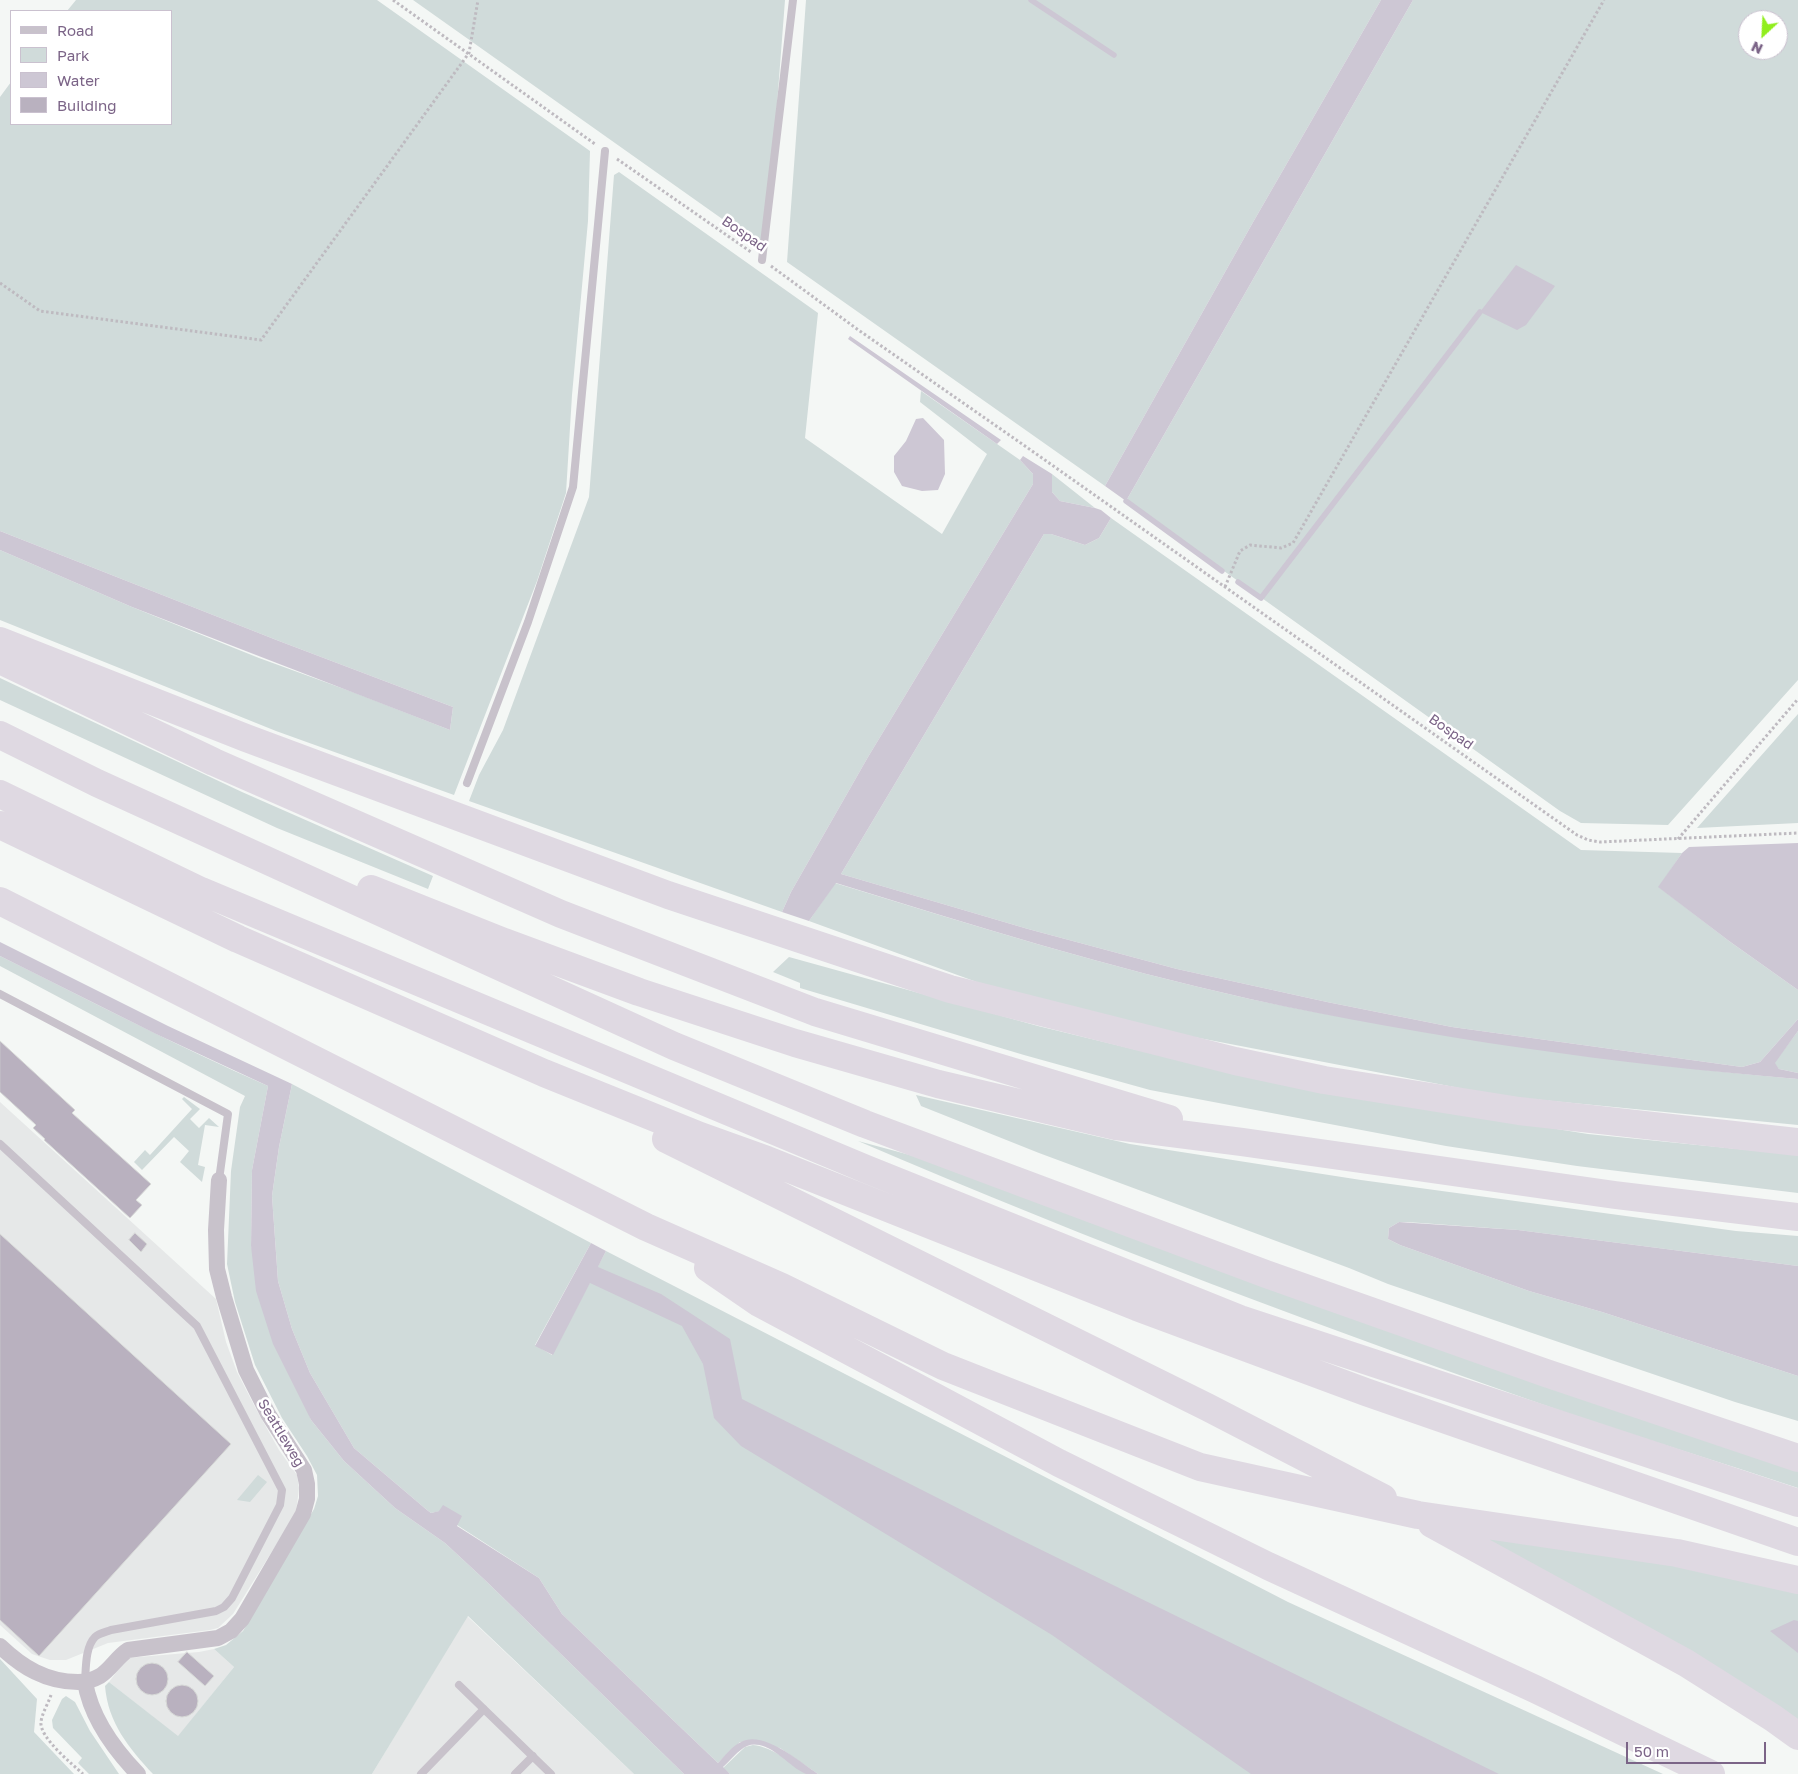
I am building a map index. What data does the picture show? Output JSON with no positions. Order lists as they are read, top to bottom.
{
  "streets": {
    "street": ["Seattleweg"],
    "path": ["Bospad"]
  },
  "legend": [
    "Road",
    "Park",
    "Water",
    "Building"
  ],
  "scale_bar": "50 m",
  "north": "bottom left"
}
